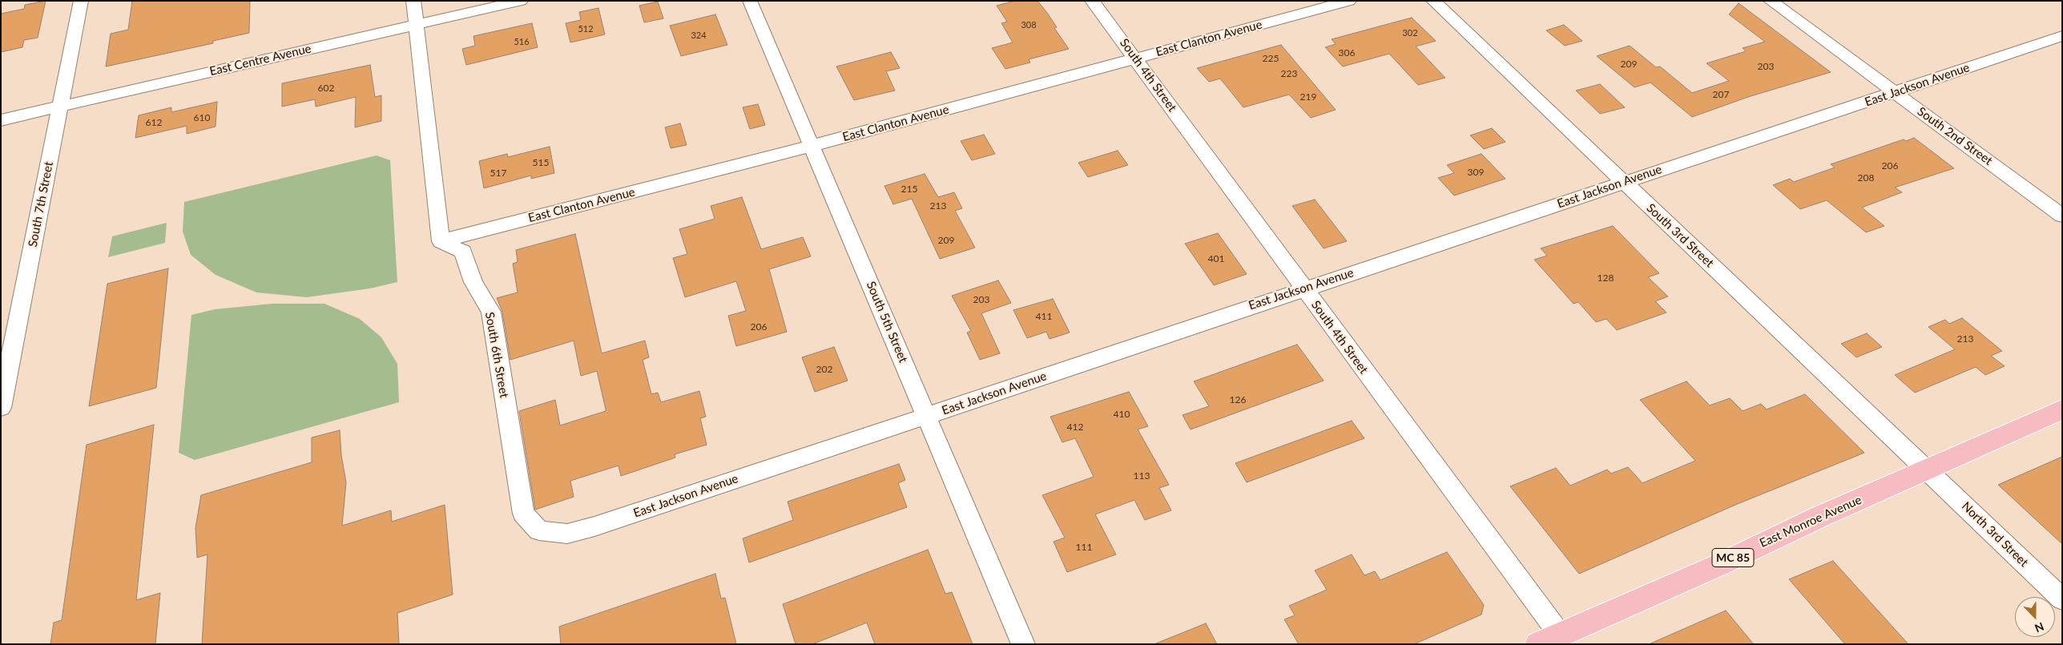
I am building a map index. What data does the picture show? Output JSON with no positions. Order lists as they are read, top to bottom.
{
  "streets": {
    "main road": ["East Monroe Avenue", "MC 85"],
    "street": [
      "East Clanton Avenue",
      "East Centre Avenue",
      "South 4th Street",
      "East Jackson Avenue",
      "South 2nd Street",
      "South 7th Street",
      "South 3rd Street",
      "South 5th Street",
      "South 6th Street",
      "North 3rd Street"
    ]
  },
  "crossings": [
    ["East Clanton Avenue", "South 4th Street"],
    ["East Clanton Avenue", "South 5th Street"],
    ["East Clanton Avenue", "South 6th Street"],
    ["East Centre Avenue", "South 7th Street"],
    ["South 4th Street", "East Jackson Avenue"],
    ["South 4th Street", "East Monroe Avenue"],
    ["East Jackson Avenue", "South 2nd Street"],
    ["East Jackson Avenue", "South 3rd Street"],
    ["East Jackson Avenue", "South 5th Street"],
    ["East Jackson Avenue", "South 6th Street"],
    ["South 3rd Street", "East Monroe Avenue"],
    ["South 3rd Street", "North 3rd Street"],
    ["East Monroe Avenue", "North 3rd Street"]
  ],
  "house_numbers": [
    "308",
    "512",
    "302",
    "324",
    "516",
    "306",
    "225",
    "209",
    "203",
    "223",
    "602",
    "207",
    "219",
    "610",
    "612",
    "515",
    "206",
    "309",
    "517",
    "208",
    "215",
    "213",
    "209",
    "401",
    "128",
    "203",
    "411",
    "206",
    "213",
    "202",
    "126",
    "410",
    "412",
    "113",
    "111"
  ],
  "north": "bottom"
}
